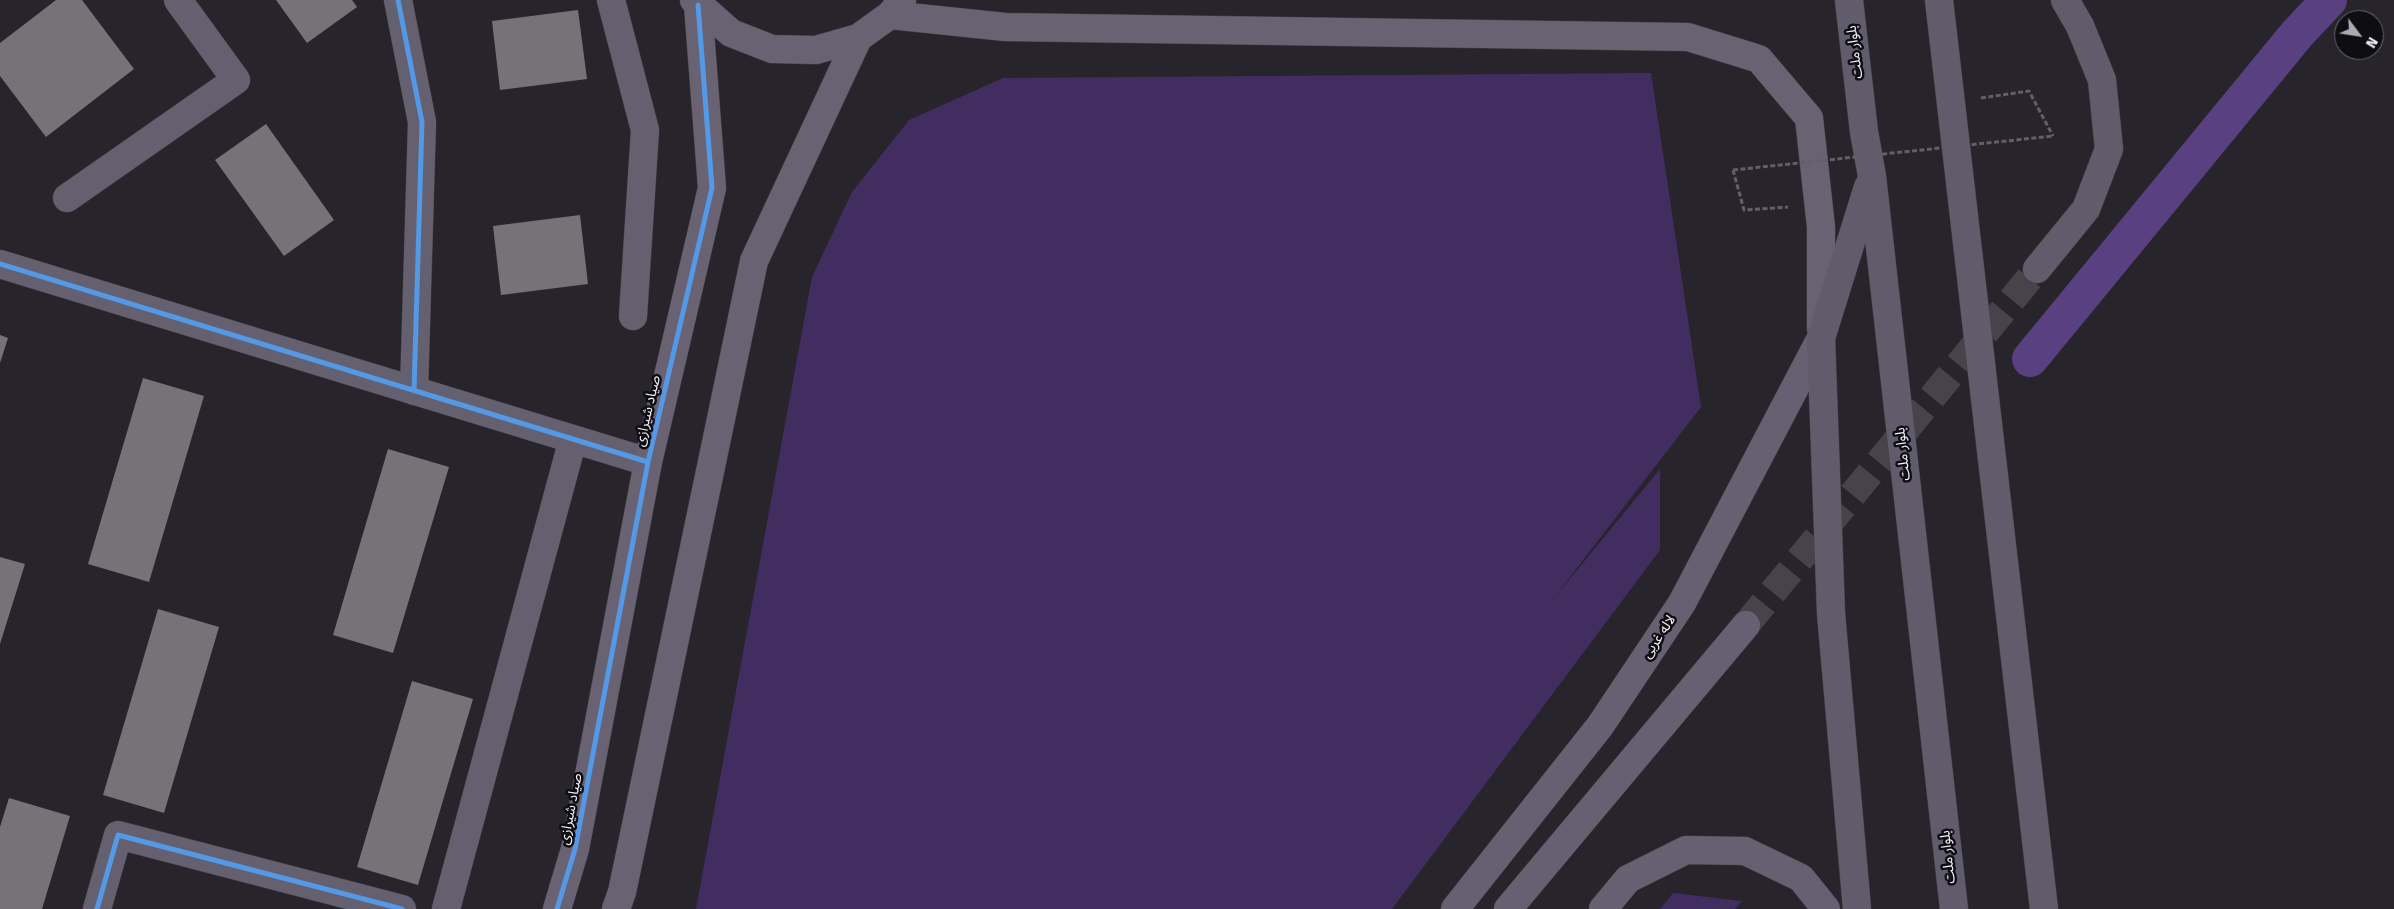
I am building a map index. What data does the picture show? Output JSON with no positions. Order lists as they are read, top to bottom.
{
  "streets": {
    "highway": ["بلوار ملت"],
    "main road": ["لاله غربی"],
    "street": ["صیاد شیرازی"]
  },
  "north": "bottom right"
}
